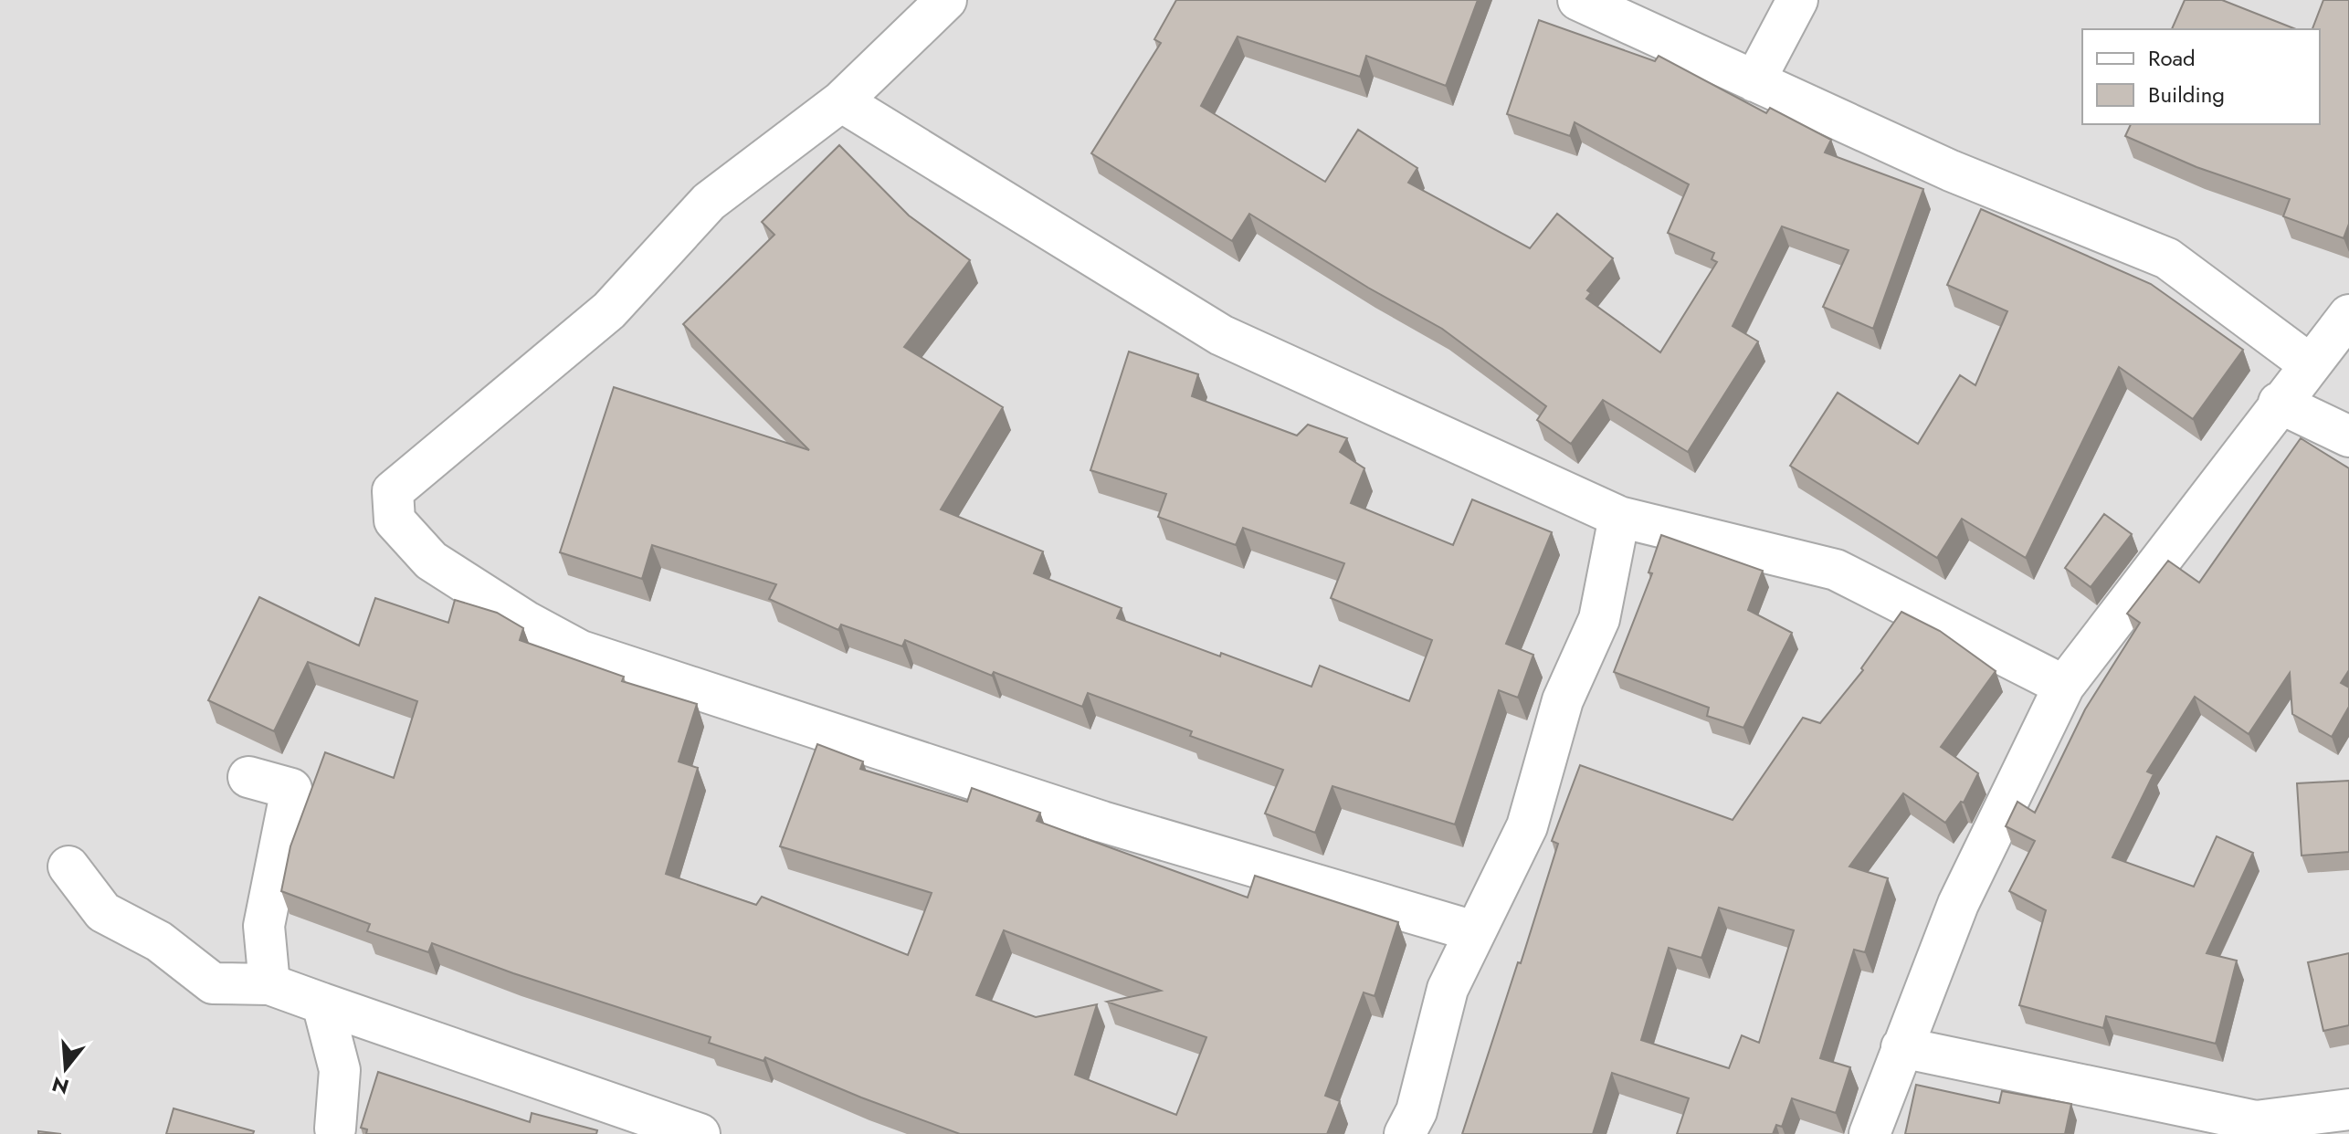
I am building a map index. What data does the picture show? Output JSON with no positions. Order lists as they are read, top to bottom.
{
  "legend": ["Road", "Building"],
  "north": "bottom"
}
